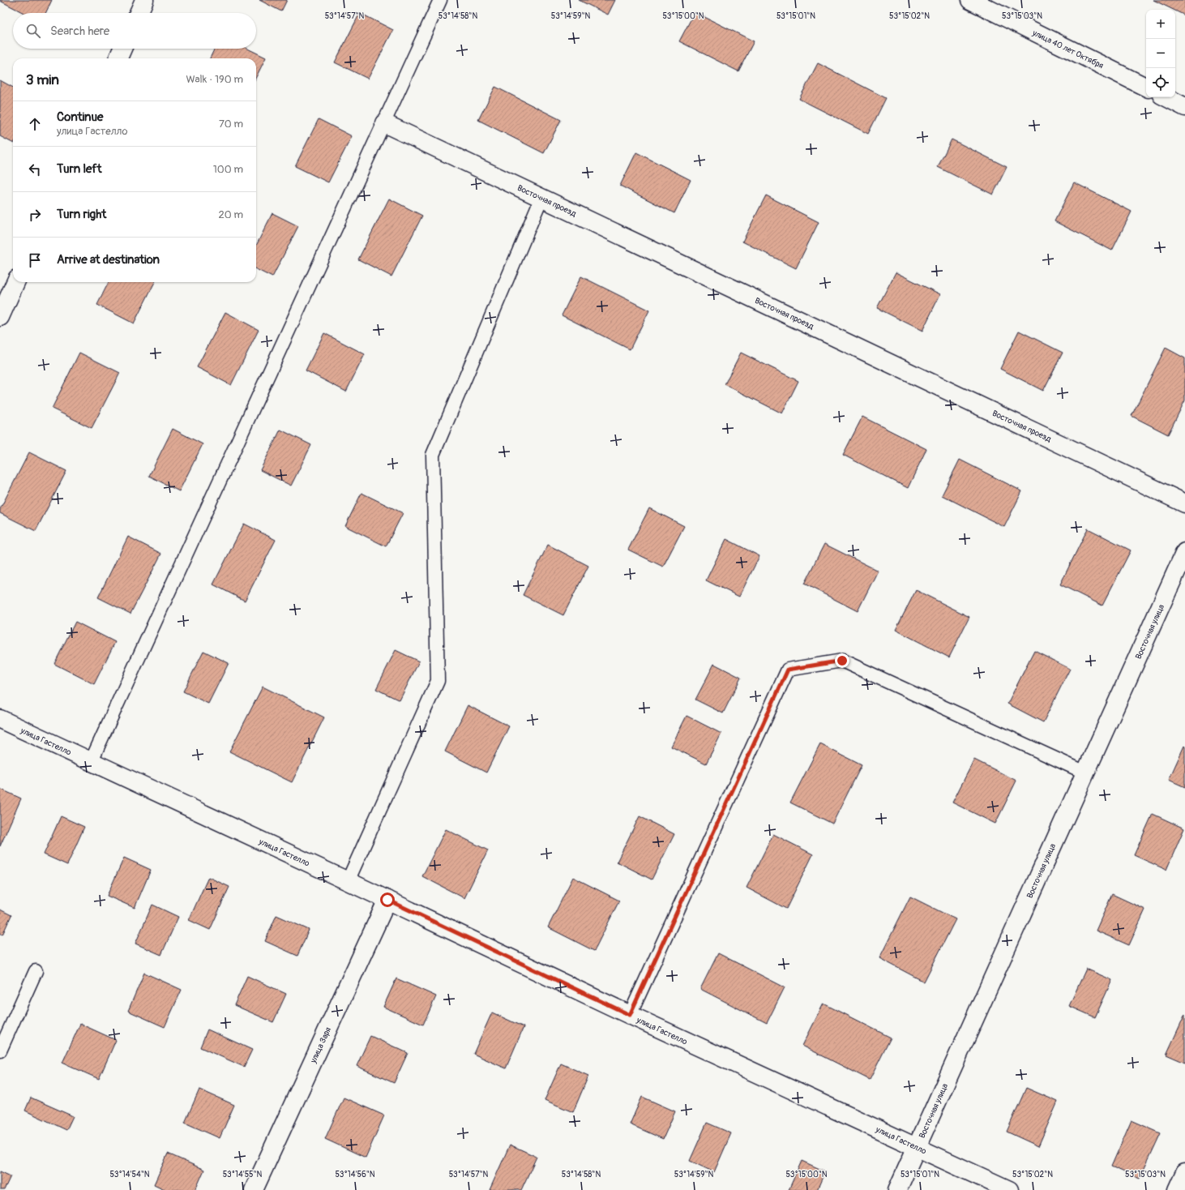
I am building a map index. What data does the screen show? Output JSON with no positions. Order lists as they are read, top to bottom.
{
  "streets": {
    "street": [
      "улица 40 лет Октября",
      "Восточная проезд",
      "Восточная улица",
      "улица Гастелло",
      "улица Заря"
    ]
  },
  "crossings": [
    ["Восточная улица", "улица Гастелло"],
    ["улица Гастелло", "улица Заря"]
  ],
  "page": {
    "map_buttons": ["+", "−"],
    "search": "Search here",
    "heading": ["3 min", "Walk · 190 m"],
    "list": [
      ["Continue", "улица Гастелло", "70 m"],
      ["Turn left", "100 m"],
      ["Turn right", "20 m"],
      "Arrive at destination"
    ]
  },
  "coordinates": [
    "53°14'57\"N",
    "53°14'58\"N",
    "53°14'59\"N",
    "53°15'00\"N",
    "53°15'01\"N",
    "53°15'02\"N",
    "53°15'03\"N",
    "53°14'54\"N",
    "53°14'55\"N",
    "53°14'56\"N"
  ]
}
